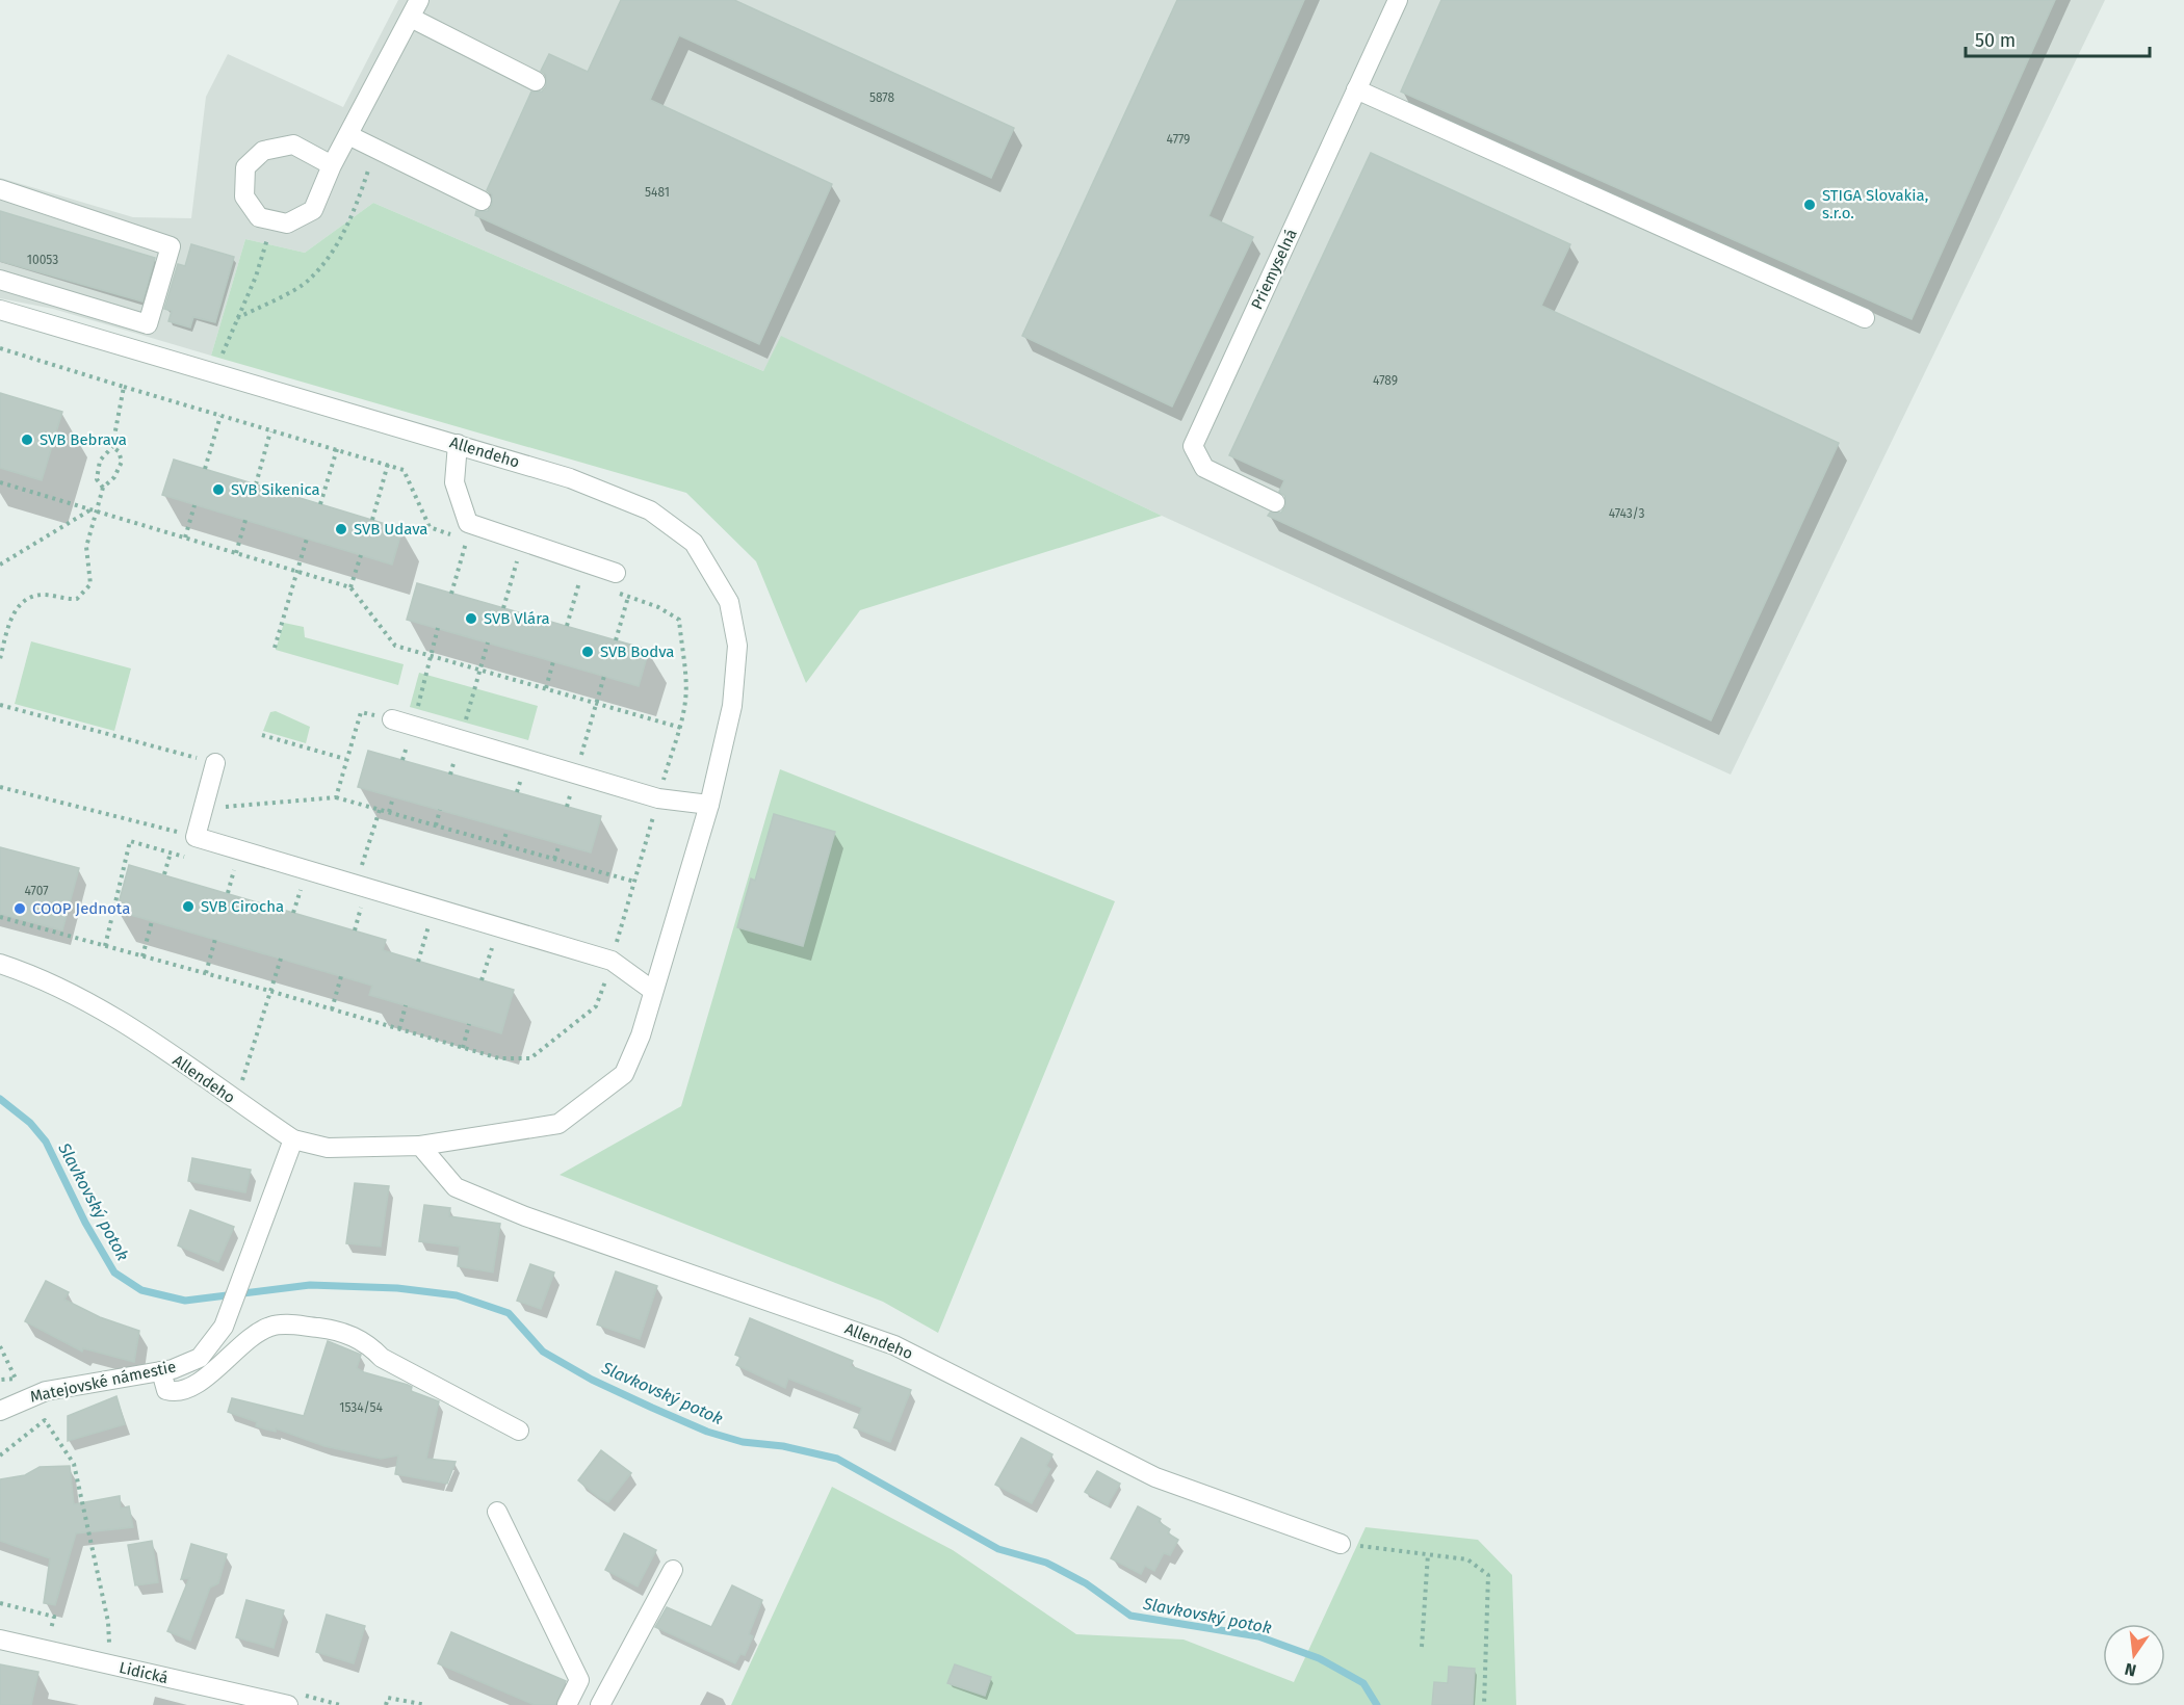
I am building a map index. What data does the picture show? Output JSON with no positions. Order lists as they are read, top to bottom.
{
  "streets": {
    "street": [
      "Priemyselná",
      "Allendeho",
      "Matejovské námestie",
      "Lidická"
    ]
  },
  "crossings": [
    ["Allendeho", "Matejovské námestie"]
  ],
  "water": ["Slavkovský potok"],
  "places": [
    "STIGA Slovakia, s.r.o.",
    "SVB Bebrava",
    "SVB Sikenica",
    "SVB Udava",
    "SVB Vlára",
    "SVB Bodva",
    "SVB Cirocha",
    "COOP Jednota"
  ],
  "house_numbers": [
    "5878",
    "4779",
    "5481",
    "10053",
    "4789",
    "4743/3",
    "4707",
    "1534/54"
  ],
  "scale_bar": "50 m",
  "north": "bottom"
}
